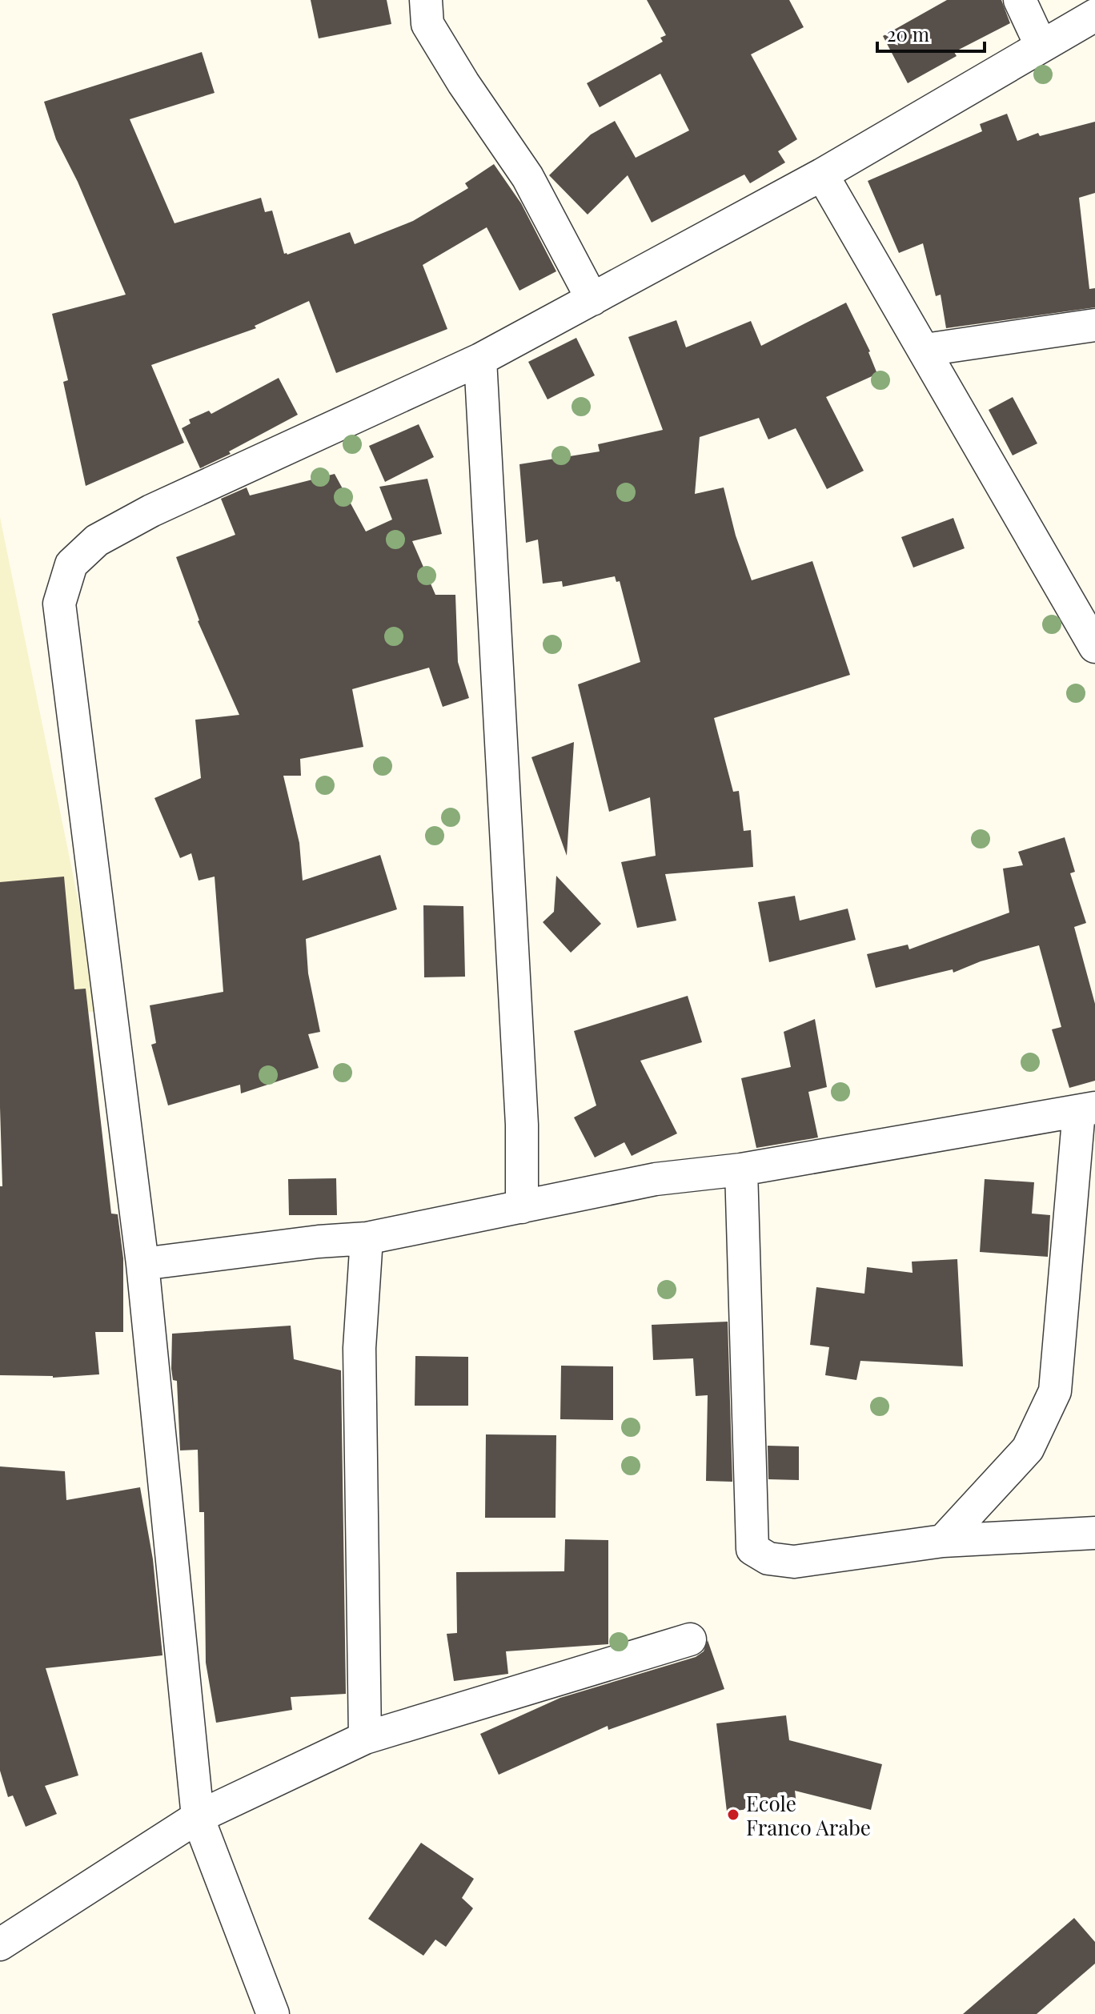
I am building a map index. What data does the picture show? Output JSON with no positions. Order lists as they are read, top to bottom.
{
  "places": ["Ecole Franco Arabe"],
  "scale_bar": "20 m"
}
